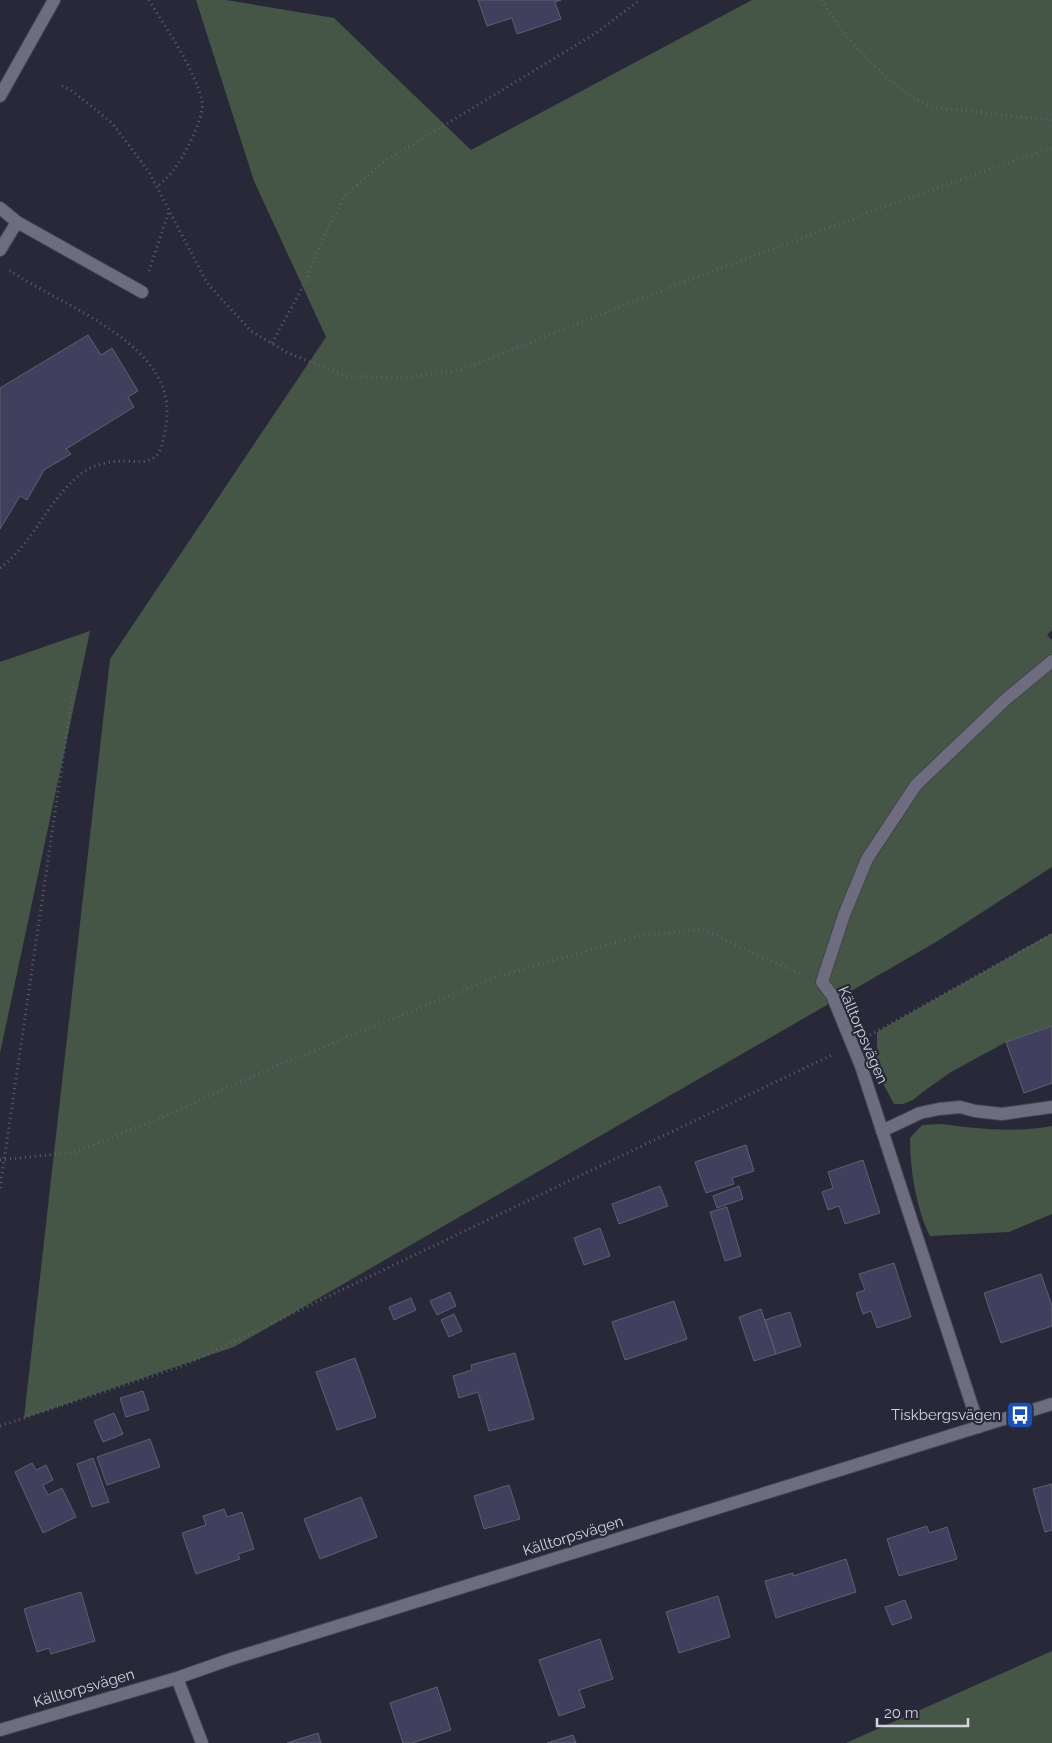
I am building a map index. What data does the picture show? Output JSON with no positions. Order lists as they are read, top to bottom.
{
  "streets": {
    "street": ["Källtorpsvägen"]
  },
  "places": {
    "bus stop": ["Tiskbergsvägen"]
  },
  "scale_bar": "20 m"
}
